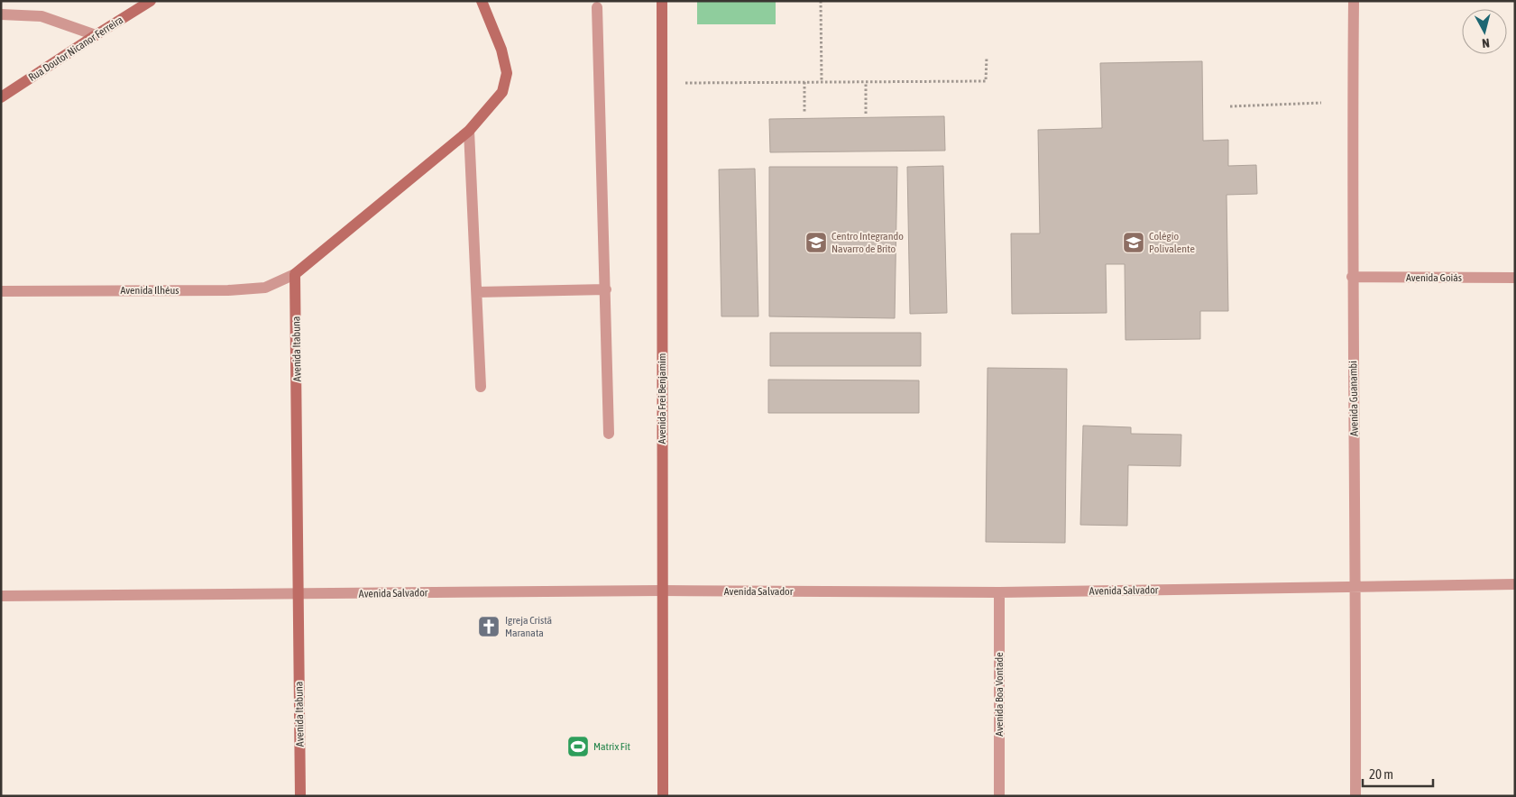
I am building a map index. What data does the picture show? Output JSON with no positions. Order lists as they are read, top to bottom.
{
  "streets": {
    "street": [
      "Rua Doutor Nicanor Ferreira",
      "Avenida Goiás",
      "Avenida Ilhéus",
      "Avenida Itabuna",
      "Avenida Frei Benjamim",
      "Avenida Guanambi",
      "Avenida Salvador",
      "Avenida Boa Vontade"
    ]
  },
  "crossings": [
    ["Avenida Goiás", "Avenida Guanambi"],
    ["Avenida Ilhéus", "Avenida Itabuna"],
    ["Avenida Itabuna", "Avenida Salvador"],
    ["Avenida Frei Benjamim", "Avenida Salvador"],
    ["Avenida Guanambi", "Avenida Salvador"],
    ["Avenida Salvador", "Avenida Boa Vontade"]
  ],
  "places": {
    "school or university": ["Centro Integrando Navarro de Brito", "Colégio Polivalente"],
    "church": ["Igreja Cristã Maranata"],
    "sports": ["Matrix Fit"]
  },
  "scale_bar": "20 m",
  "north": "bottom"
}
